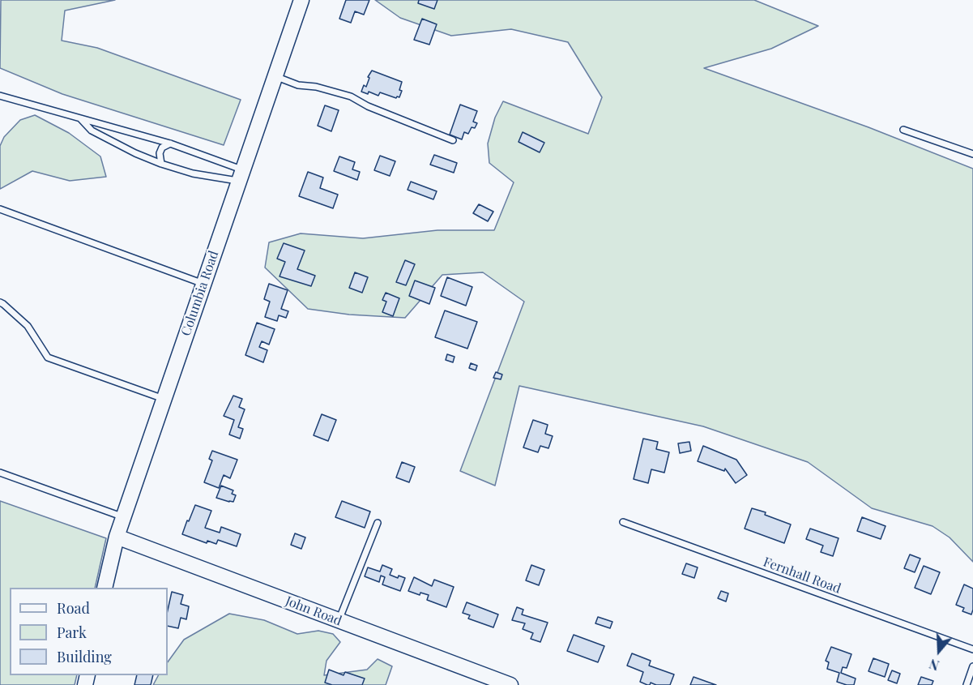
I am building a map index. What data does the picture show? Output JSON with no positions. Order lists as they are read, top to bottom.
{
  "streets": {
    "main road": ["Columbia Road", "John Road"],
    "lane": ["Fernhall Road"]
  },
  "crossings": [
    ["Columbia Road", "John Road"]
  ],
  "legend": ["Road", "Park", "Building"],
  "north": "bottom"
}
